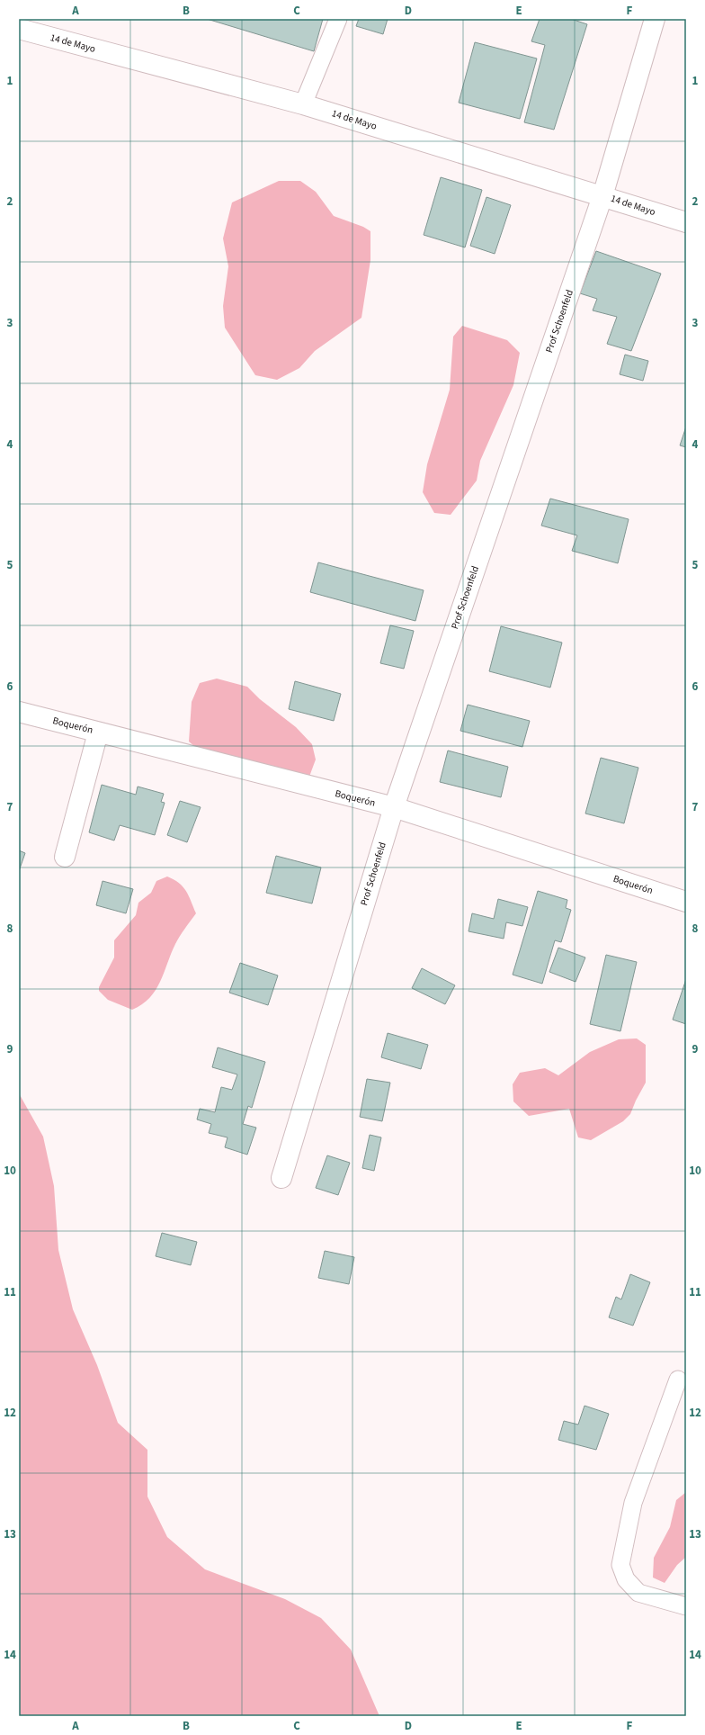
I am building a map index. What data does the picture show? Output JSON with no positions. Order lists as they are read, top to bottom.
{
  "streets": {
    "street": ["14 de Mayo", "Prof Schoenfeld", "Boquerón"]
  },
  "crossings": [
    ["14 de Mayo", "Prof Schoenfeld"],
    ["Prof Schoenfeld", "Boquerón"]
  ],
  "grid": {
    "columns": [
      "A",
      "B",
      "C",
      "D",
      "E",
      "F"
    ],
    "rows": [
      "1",
      "2",
      "3",
      "4",
      "5",
      "6",
      "7",
      "8",
      "9",
      "10",
      "11",
      "12",
      "13",
      "14"
    ]
  }
}
